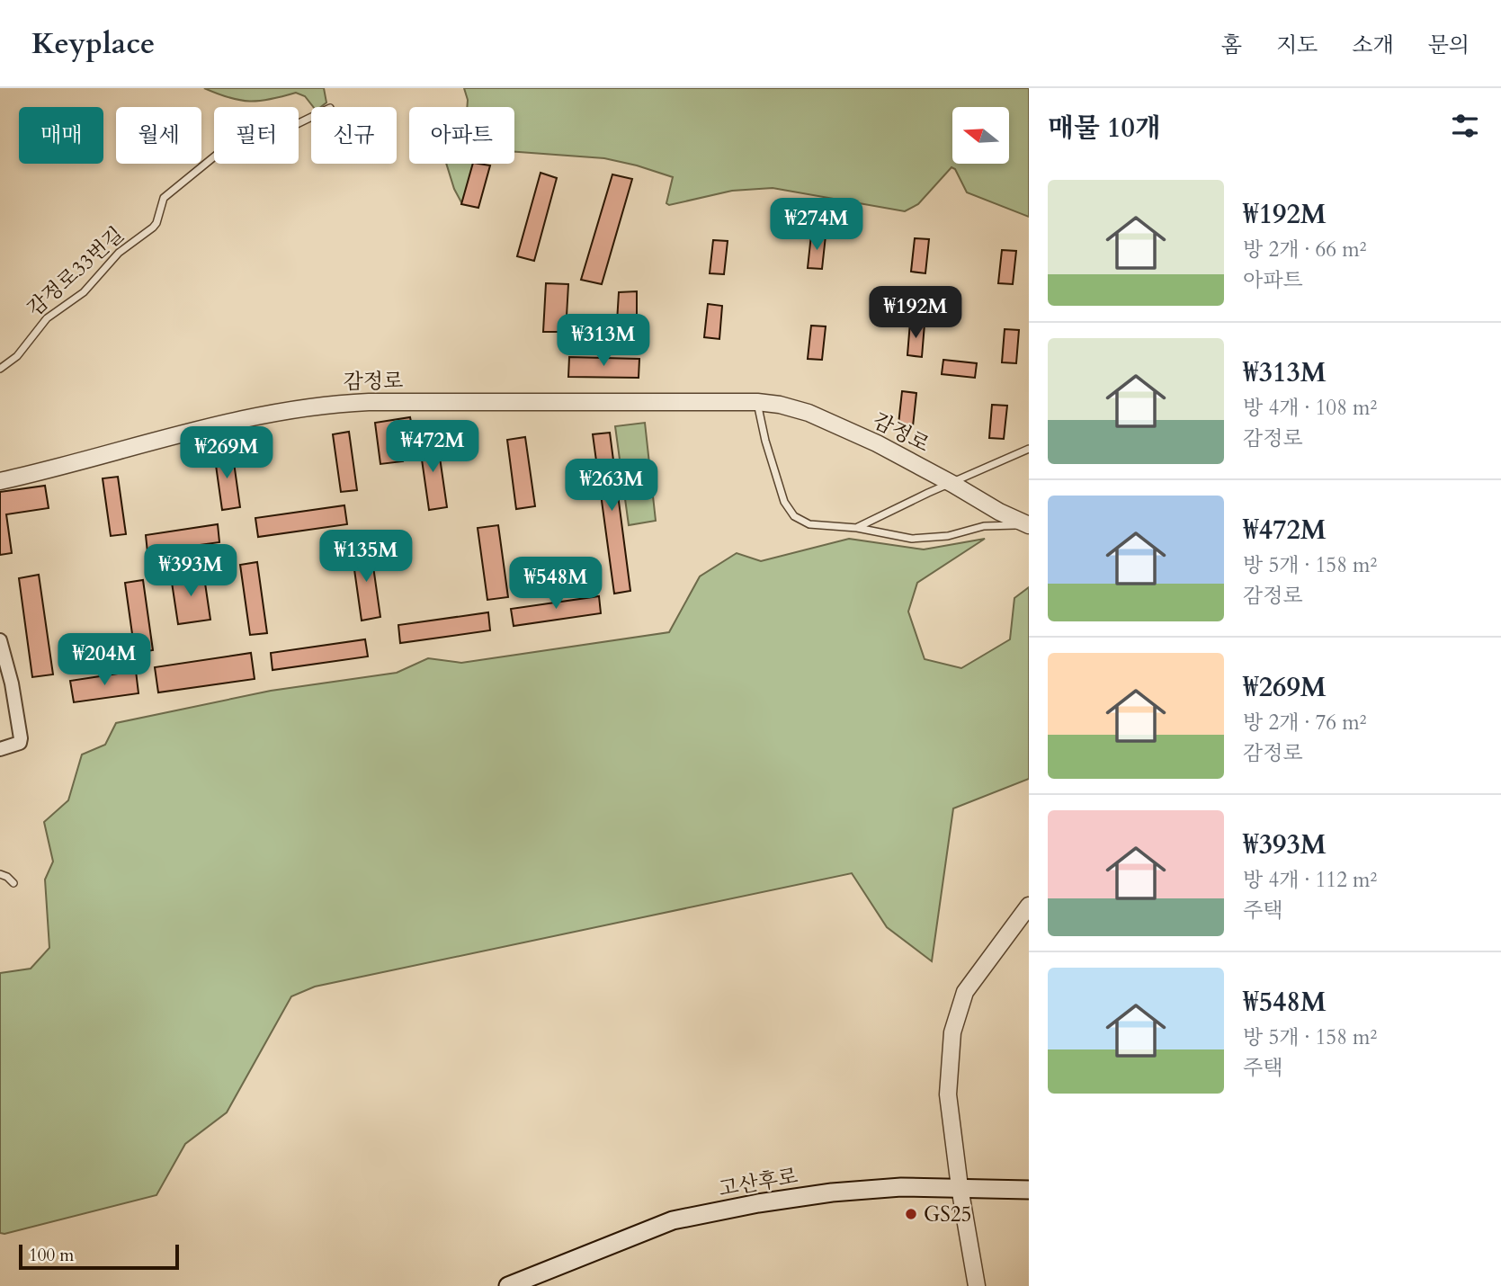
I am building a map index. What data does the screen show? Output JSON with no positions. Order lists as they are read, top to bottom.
{
  "streets": {
    "main road": ["고산후로"],
    "street": ["감정로"],
    "lane": ["감정로33번길"]
  },
  "places": ["GS25"],
  "scale_bar": "100 m",
  "north": "left",
  "page": {
    "header": "Keyplace",
    "nav": [
      "홈",
      "지도",
      "소개",
      "문의"
    ],
    "heading": "매물 10개",
    "chip": [
      "매매",
      "월세",
      "필터",
      "신규",
      "아파트"
    ],
    "list": [
      {
        "name": "₩192M",
        "note": "방 2개 · 66 m² · 아파트"
      },
      {
        "name": "₩313M",
        "note": "방 4개 · 108 m² · 감정로"
      },
      {
        "name": "₩472M",
        "note": "방 5개 · 158 m² · 감정로"
      },
      {
        "name": "₩269M",
        "note": "방 2개 · 76 m² · 감정로"
      },
      {
        "name": "₩393M",
        "note": "방 4개 · 112 m² · 주택"
      },
      {
        "name": "₩548M",
        "note": "방 5개 · 158 m² · 주택"
      }
    ],
    "price": [
      "₩274M",
      "₩192M",
      "₩313M",
      "₩472M",
      "₩269M",
      "₩263M",
      "₩135M",
      "₩393M",
      "₩548M",
      "₩204M"
    ],
    "scale": "100 m"
  }
}
